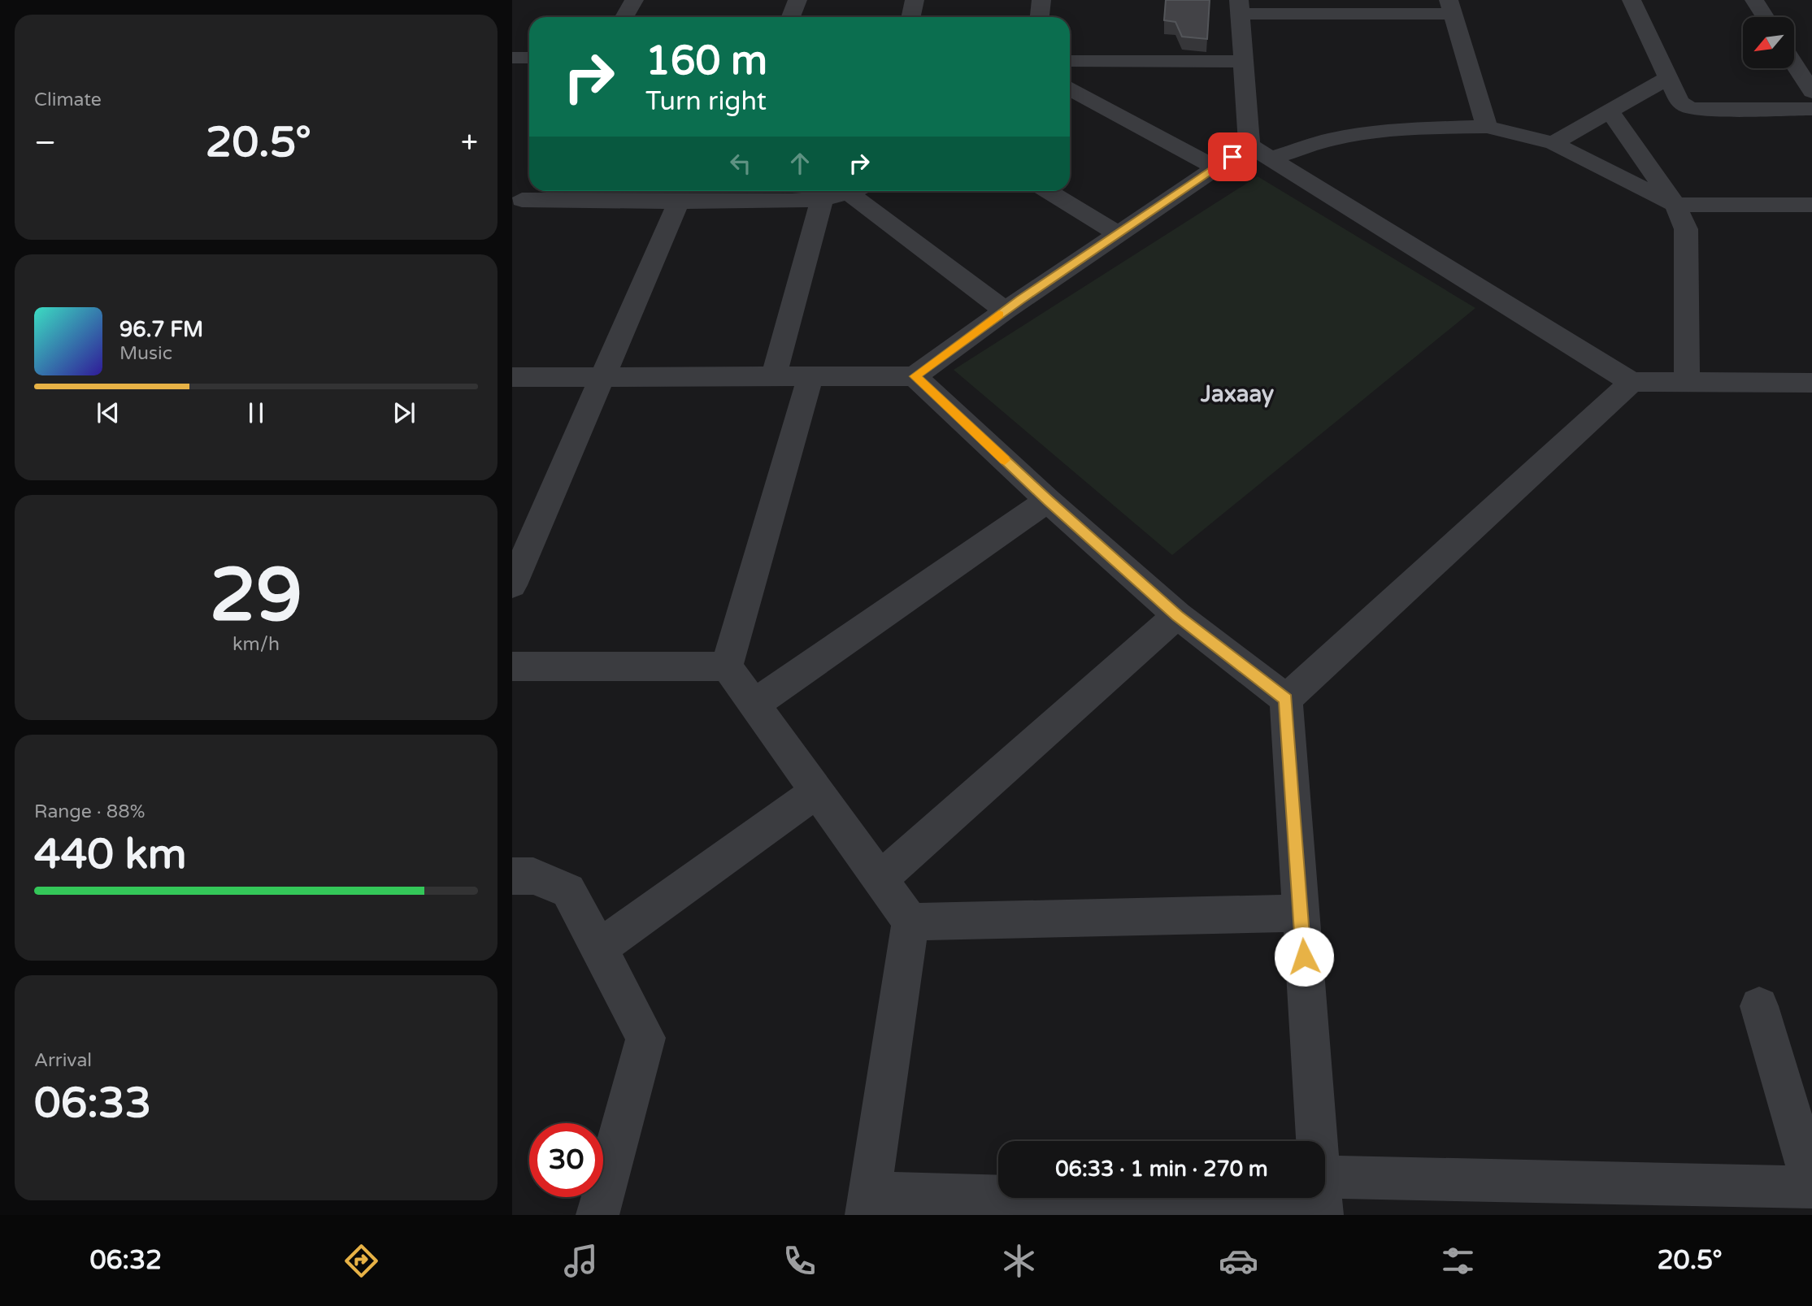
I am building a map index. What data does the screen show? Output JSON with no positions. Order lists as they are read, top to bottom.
{
  "districts": ["Jaxaay"],
  "north": "bottom left",
  "page": {
    "tile": [
      "Climate",
      ["29", "km/h"],
      ["Range · 88%", "440 km"],
      ["Arrival", "06:33"]
    ],
    "turn": ["160 m", "Turn right"],
    "heat": ["−", "20.5°", "+"],
    "song": ["96.7 FM", "Music"],
    "limit": "30",
    "trip": "06:33 · 1 min · 270 m",
    "tabs": ["06:32", "20.5°"]
  }
}
